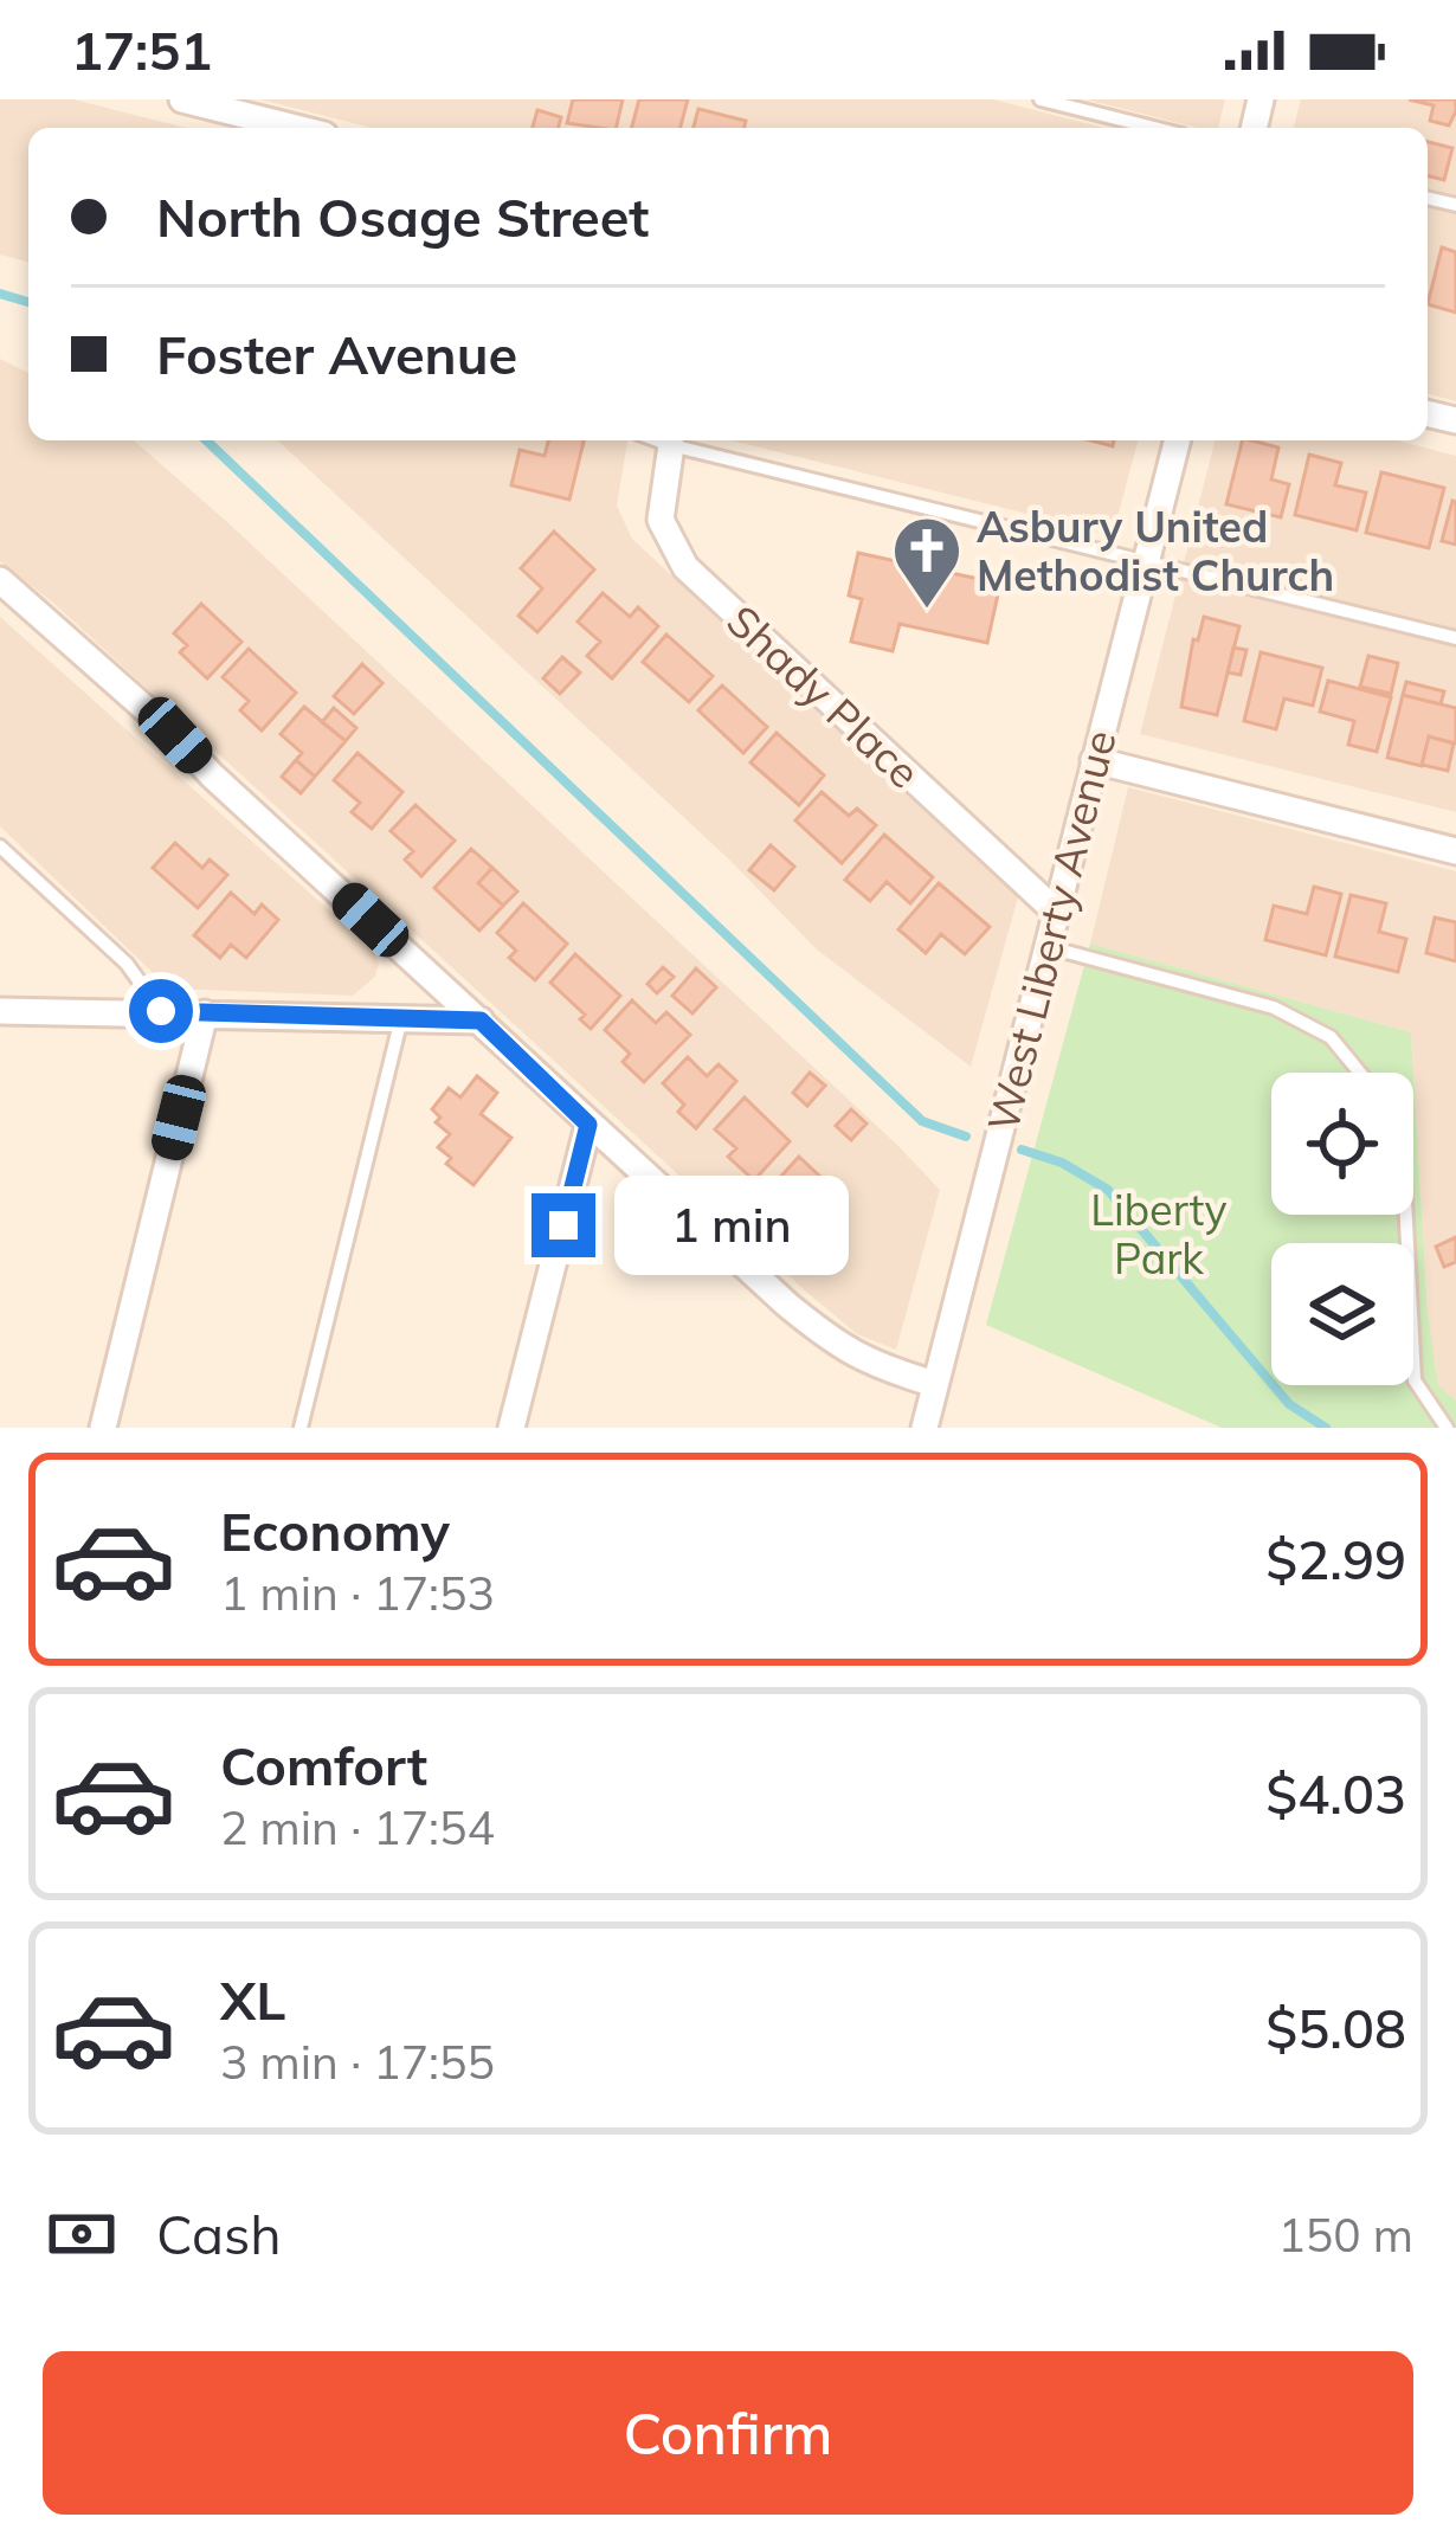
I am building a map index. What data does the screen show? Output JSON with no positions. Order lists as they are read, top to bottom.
{
  "streets": {
    "street": ["Shady Place", "West Liberty Avenue"]
  },
  "crossings": [
    ["Shady Place", "West Liberty Avenue"]
  ],
  "parks": ["Liberty Park"],
  "places": {
    "church": ["Asbury United Methodist Church"]
  },
  "page": {
    "status": "17:51",
    "banner": ["North Osage Street", "Foster Avenue"],
    "bubble": "1 min",
    "list": [
      {
        "name": "Economy",
        "note": "1 min · 17:53",
        "value": "$2.99"
      },
      {
        "name": "Comfort",
        "note": "2 min · 17:54",
        "value": "$4.03"
      },
      {
        "name": "XL",
        "note": "3 min · 17:55",
        "value": "$5.08"
      }
    ],
    "pay": ["Cash", "150 m"],
    "buttons": "Confirm"
  }
}
